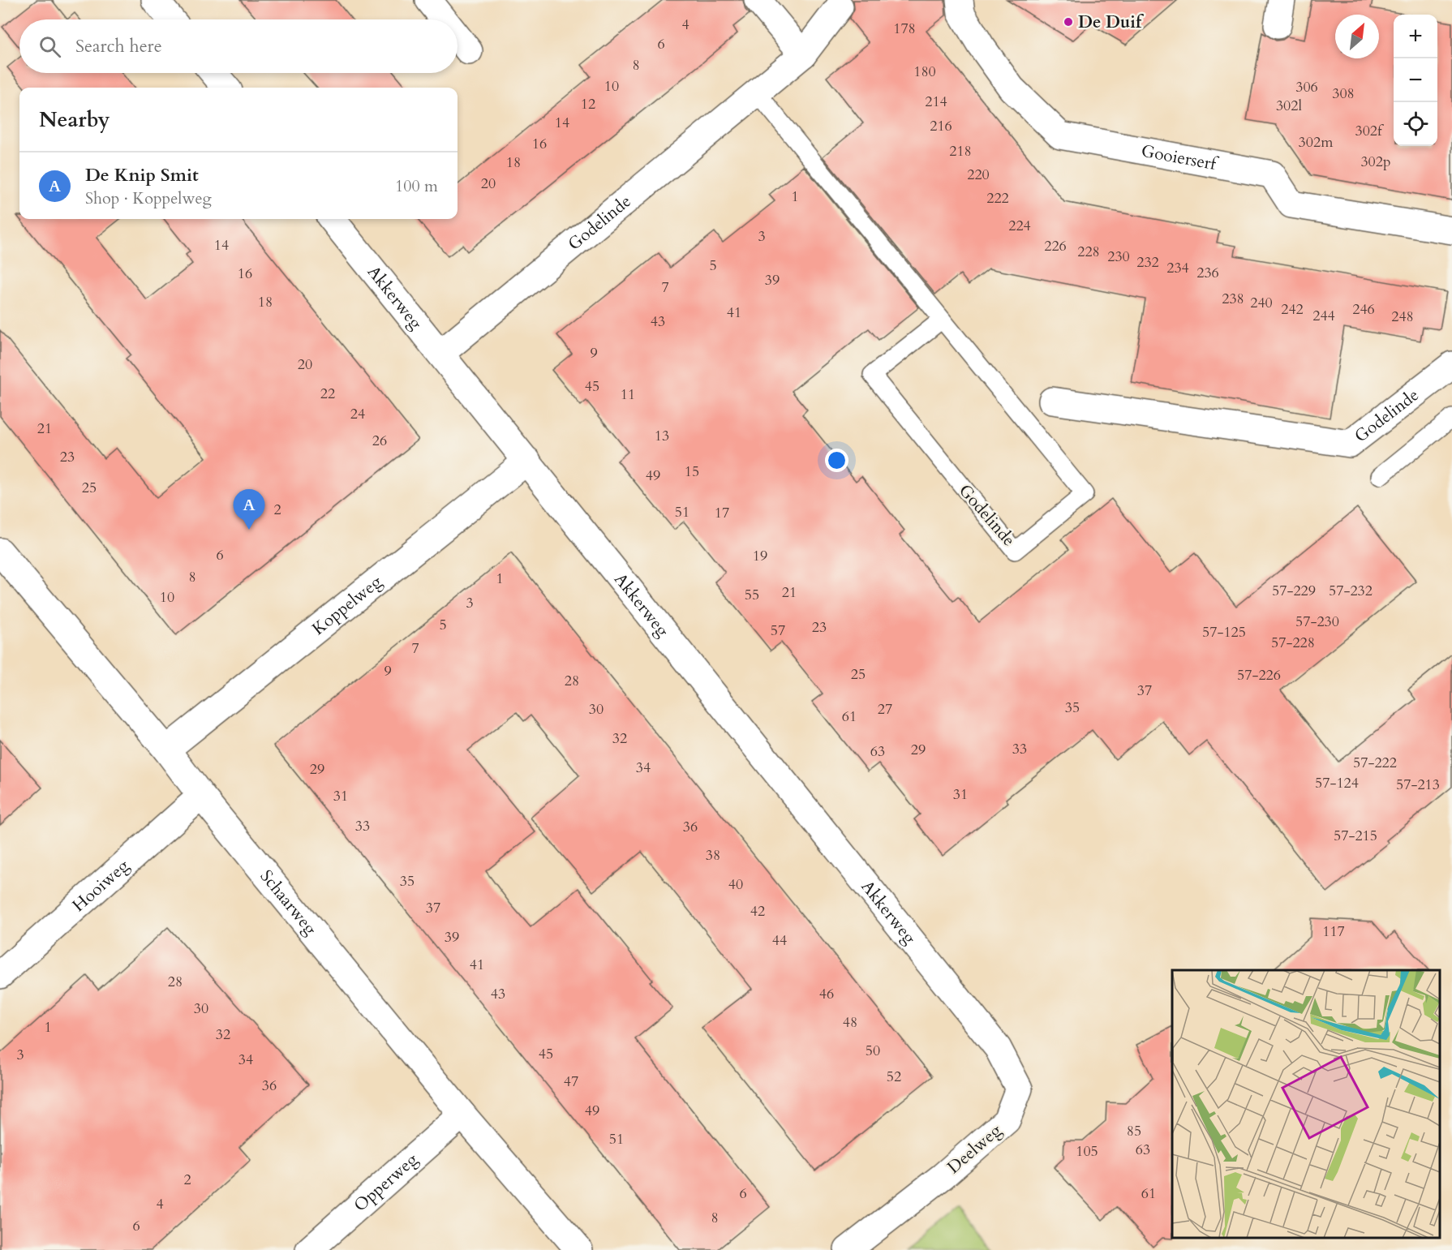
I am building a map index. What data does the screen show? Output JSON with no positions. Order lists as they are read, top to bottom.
{
  "streets": {
    "street": [
      "Gooierserf",
      "Godelinde",
      "Akkerweg",
      "Koppelweg",
      "Hooiweg",
      "Schaarweg",
      "Deelweg",
      "Opperweg"
    ]
  },
  "crossings": [
    ["Godelinde", "Akkerweg"],
    ["Akkerweg", "Koppelweg"],
    ["Akkerweg", "Deelweg"],
    ["Koppelweg", "Schaarweg"],
    ["Hooiweg", "Schaarweg"],
    ["Schaarweg", "Opperweg"]
  ],
  "places": ["De Duif"],
  "house_numbers": [
    "4",
    "178",
    "6",
    "8",
    "180",
    "10",
    "306",
    "308",
    "214",
    "12",
    "302l",
    "14",
    "216",
    "302f",
    "302m",
    "16",
    "218",
    "302p",
    "18",
    "220",
    "20",
    "1",
    "222",
    "224",
    "3",
    "14",
    "226",
    "228",
    "230",
    "232",
    "5",
    "234",
    "236",
    "16",
    "39",
    "7",
    "238",
    "18",
    "240",
    "242",
    "246",
    "41",
    "244",
    "248",
    "43",
    "9",
    "20",
    "45",
    "22",
    "11",
    "24",
    "21",
    "13",
    "26",
    "23",
    "15",
    "49",
    "25",
    "2",
    "51",
    "17",
    "6",
    "19",
    "8",
    "1",
    "57-229",
    "57-232",
    "21",
    "55",
    "10",
    "3",
    "57-230",
    "5",
    "23",
    "57",
    "57-125",
    "57-228",
    "7",
    "9",
    "25",
    "57-226",
    "28",
    "37",
    "35",
    "30",
    "27",
    "61",
    "32",
    "33",
    "29",
    "63",
    "57-222",
    "34",
    "29",
    "57-124",
    "57-213",
    "31",
    "31",
    "33",
    "36",
    "57-215",
    "38",
    "35",
    "40",
    "37",
    "42",
    "117",
    "39",
    "44",
    "41",
    "28",
    "43",
    "46",
    "30",
    "48",
    "1",
    "32",
    "50",
    "45",
    "3",
    "34",
    "52",
    "47",
    "36",
    "49",
    "85",
    "51",
    "63",
    "105",
    "2",
    "6",
    "61",
    "4",
    "8",
    "6"
  ],
  "north": "top right",
  "page": {
    "map_buttons": ["+", "−"],
    "search": "Search here",
    "heading": "Nearby",
    "list": [
      {
        "mark": "A",
        "name": "De Knip Smit",
        "note": "Shop · Koppelweg",
        "value": "100 m"
      }
    ],
    "pins": "A"
  }
}
